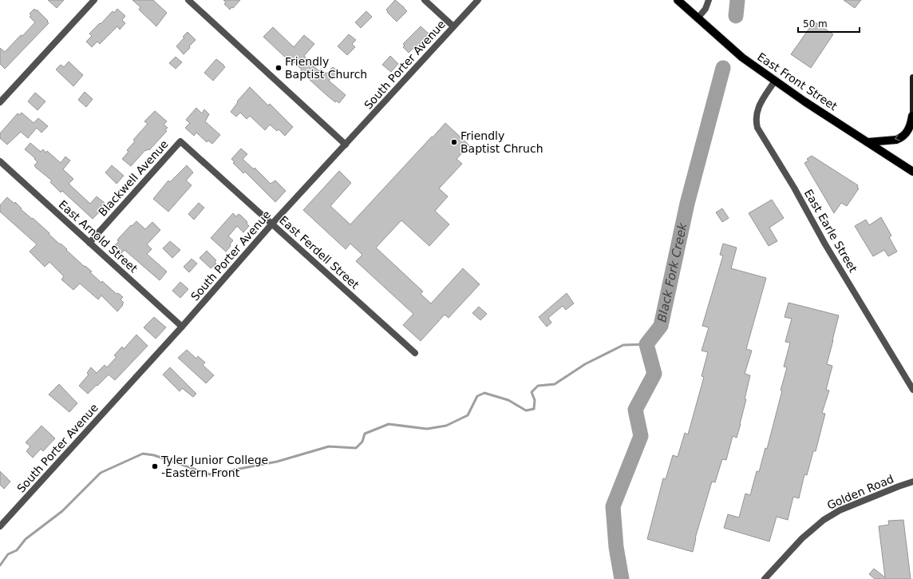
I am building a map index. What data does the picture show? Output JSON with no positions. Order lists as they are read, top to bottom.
{
  "streets": {
    "main road": ["East Front Street"],
    "street": [
      "South Porter Avenue",
      "Blackwell Avenue",
      "East Earle Street",
      "East Arnold Street",
      "East Ferdell Street",
      "Golden Road"
    ]
  },
  "crossings": [
    ["South Porter Avenue", "East Arnold Street"],
    ["South Porter Avenue", "East Ferdell Street"],
    ["East Front Street", "East Earle Street"],
    ["Blackwell Avenue", "East Arnold Street"],
    ["Blackwell Avenue", "East Ferdell Street"]
  ],
  "water": ["Black Fork Creek"],
  "places": ["Friendly Baptist Church", "Friendly Baptist Chruch", "Tyler Junior College -Eastern Front"],
  "scale_bar": "50 m"
}
